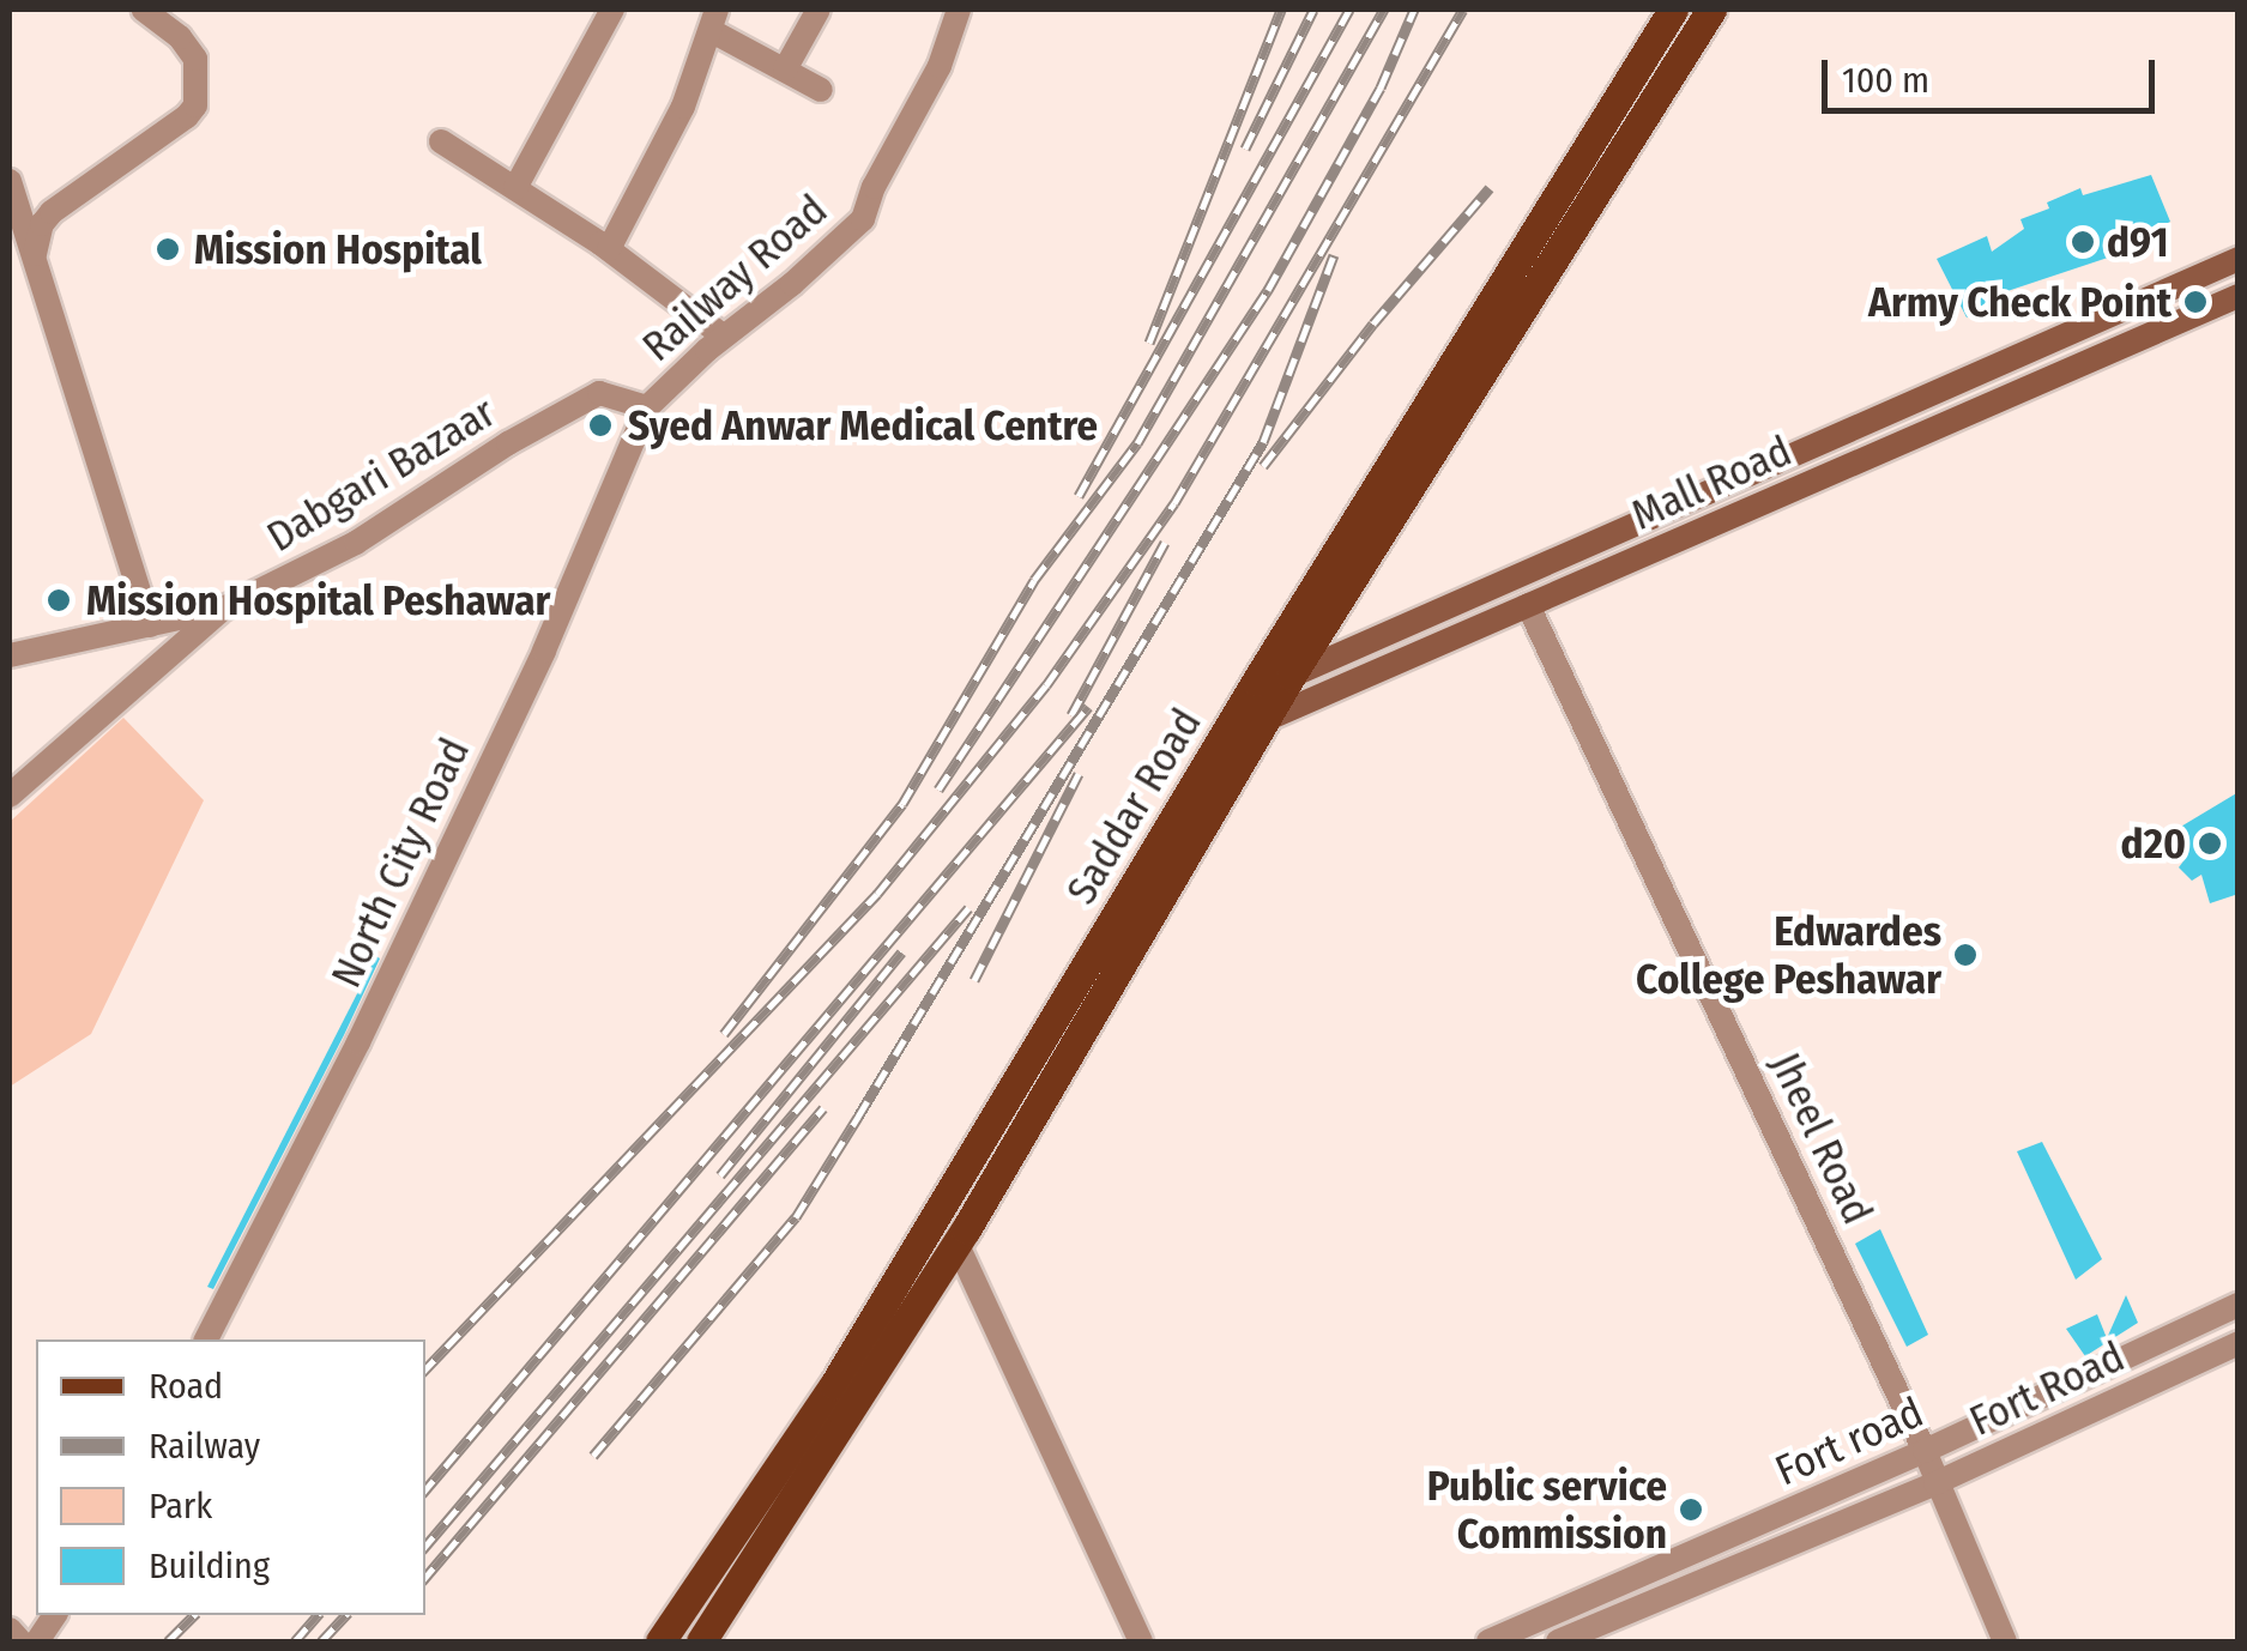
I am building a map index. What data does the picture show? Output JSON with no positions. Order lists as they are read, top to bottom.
{
  "streets": {
    "main road": ["Mall Road", "Saddar Road"],
    "street": [
      "Railway Road",
      "Dabgari Bazaar",
      "North City Road",
      "Jheel Road",
      "Fort Road",
      "Fort road"
    ]
  },
  "crossings": [
    ["Railway Road", "Dabgari Bazaar"],
    ["Railway Road", "North City Road"],
    ["Dabgari Bazaar", "North City Road"],
    ["Mall Road", "Saddar Road"],
    ["Mall Road", "Jheel Road"],
    ["Jheel Road", "Fort Road"],
    ["Jheel Road", "Fort road"]
  ],
  "places": [
    "d91",
    "Mission Hospital",
    "Army Check Point",
    "Syed Anwar Medical Centre",
    "Mission Hospital Peshawar",
    "d20",
    "Edwardes College Peshawar",
    "Public service Commission"
  ],
  "legend": [
    "Road",
    "Railway",
    "Park",
    "Building"
  ],
  "scale_bar": "100 m"
}
